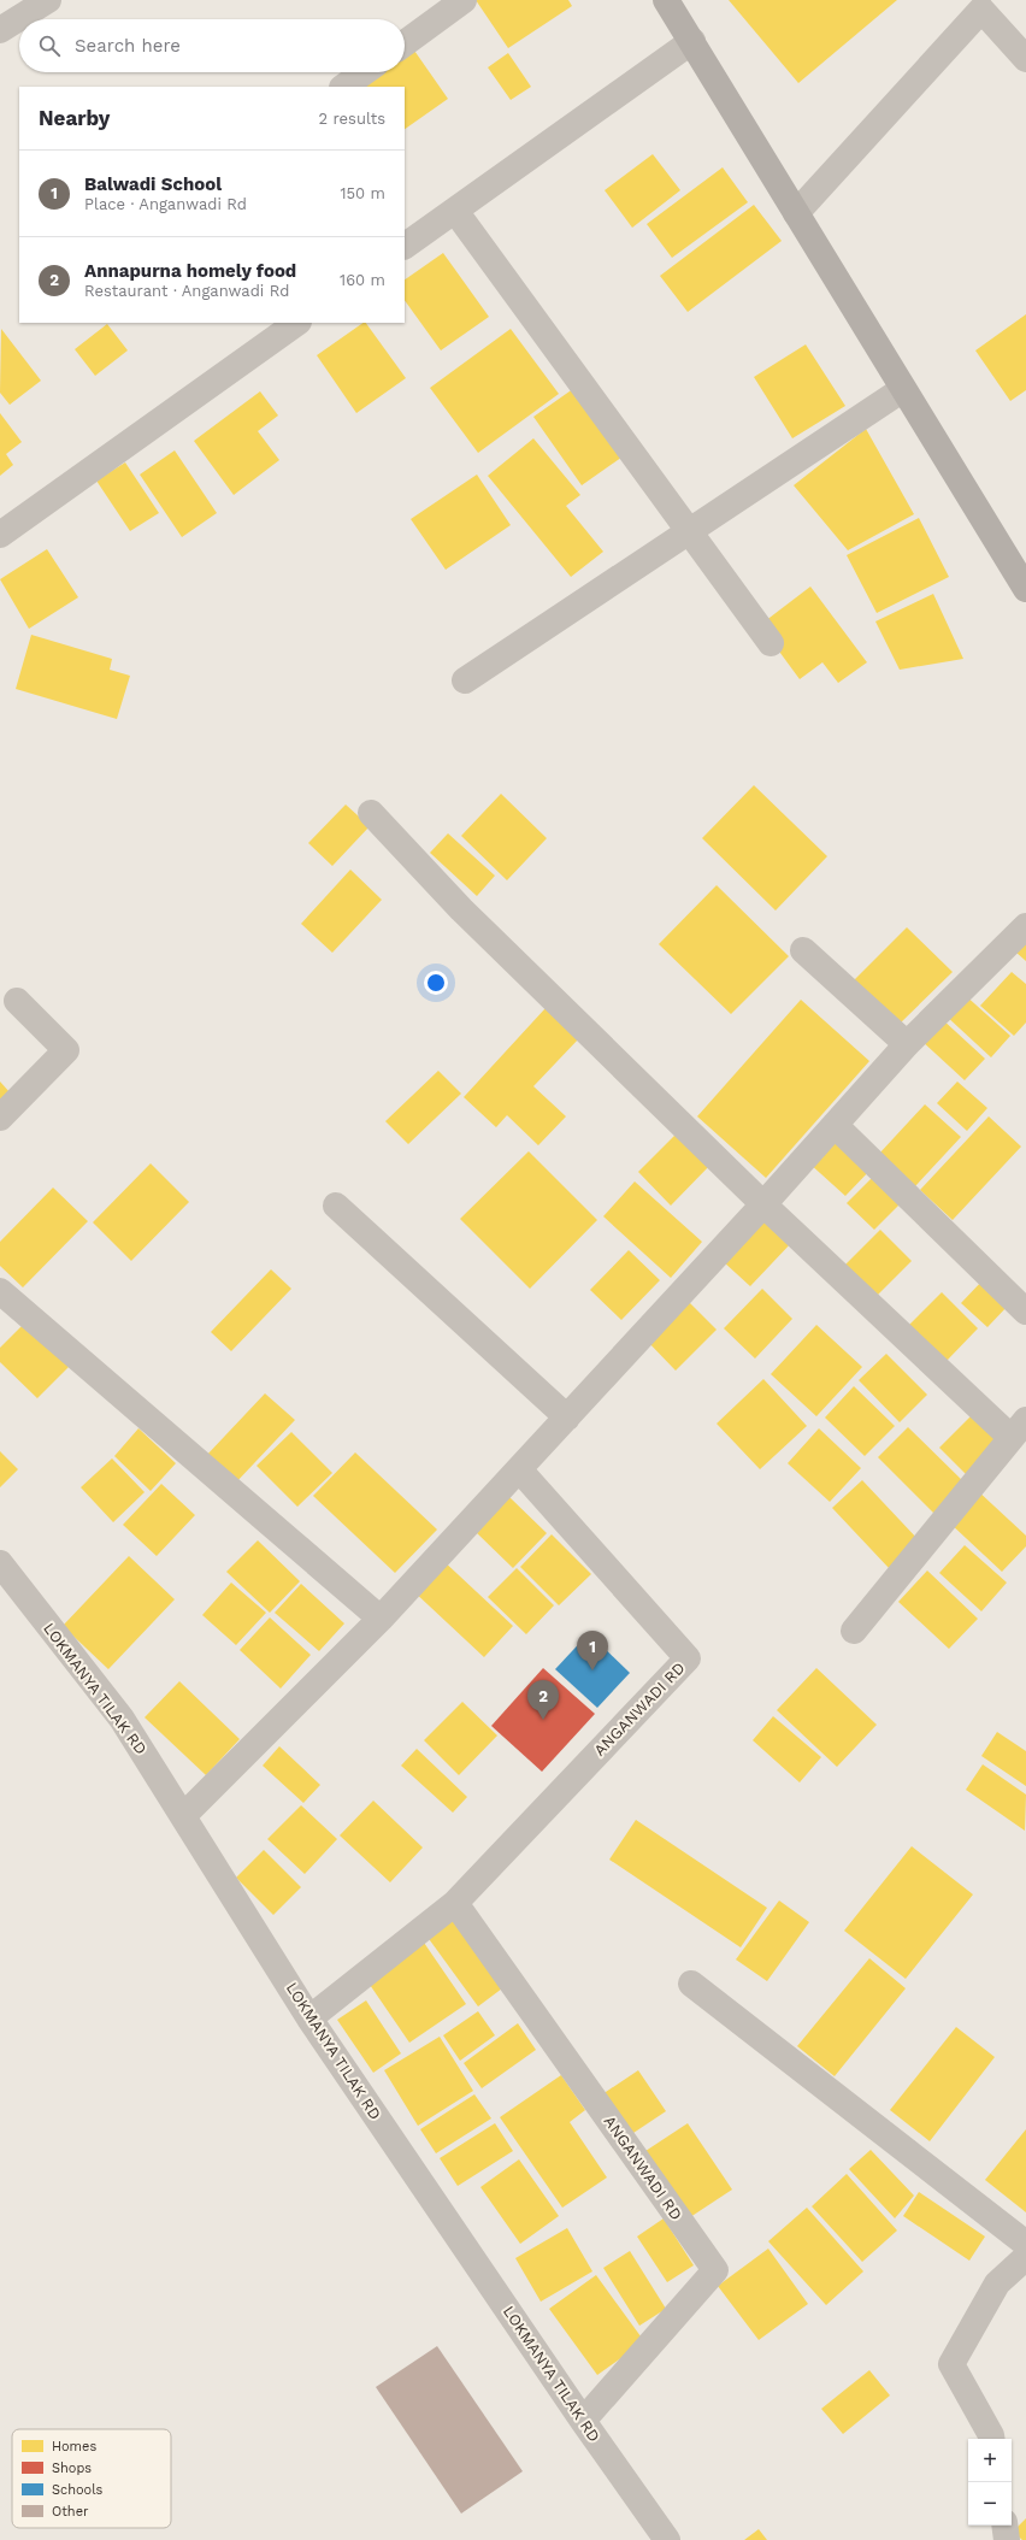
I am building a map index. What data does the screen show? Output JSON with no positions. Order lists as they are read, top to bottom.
{
  "streets": {
    "street": ["LOKMANYA TILAK RD", "ANGANWADI RD"]
  },
  "crossings": [
    ["LOKMANYA TILAK RD", "ANGANWADI RD"]
  ],
  "legend": [
    "Homes",
    "Shops",
    "Schools",
    "Other"
  ],
  "page": {
    "search": "Search here",
    "heading": ["Nearby", "2 results"],
    "list": [
      {
        "mark": "1",
        "name": "Balwadi School",
        "note": "Place · Anganwadi Rd",
        "value": "150 m"
      },
      {
        "mark": "2",
        "name": "Annapurna homely food",
        "note": "Restaurant · Anganwadi Rd",
        "value": "160 m"
      }
    ],
    "pins": ["1", "2"],
    "map_buttons": ["+", "−"]
  }
}
